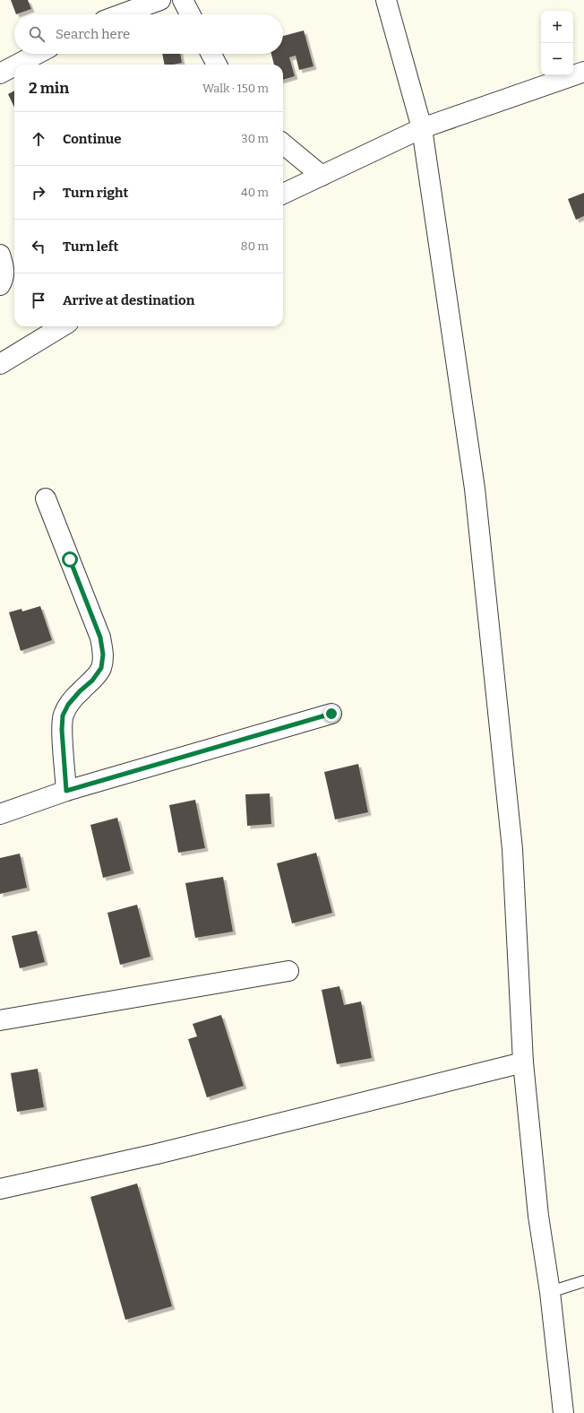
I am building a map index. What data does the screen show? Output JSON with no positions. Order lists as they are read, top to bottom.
{
  "page": {
    "map_buttons": ["+", "−"],
    "search": "Search here",
    "heading": ["2 min", "Walk · 150 m"],
    "list": [
      ["Continue", "30 m"],
      ["Turn right", "40 m"],
      ["Turn left", "80 m"],
      "Arrive at destination"
    ]
  }
}
